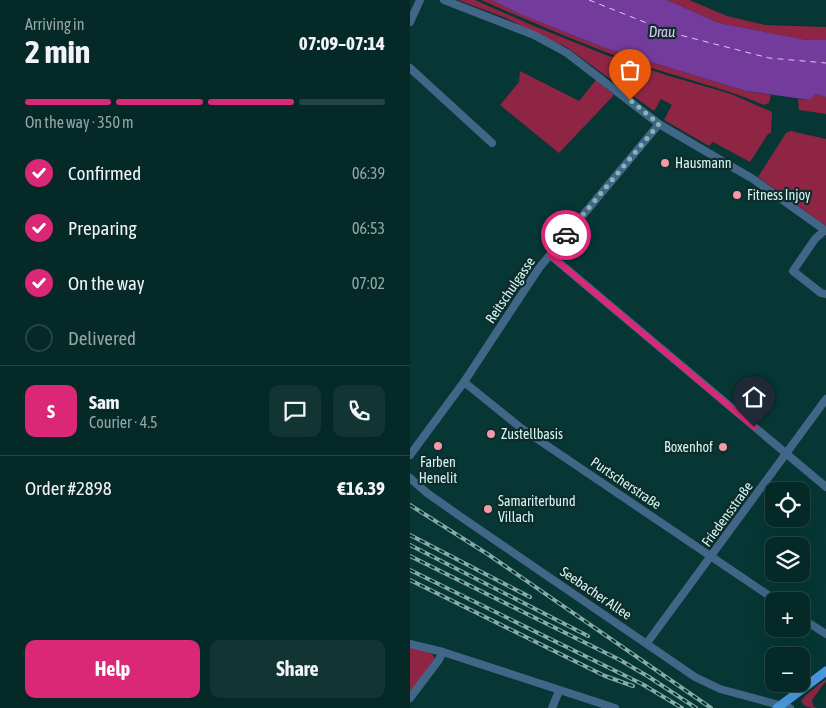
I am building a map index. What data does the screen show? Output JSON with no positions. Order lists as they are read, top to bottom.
{
  "streets": {
    "street": [
      "Reitschulgasse",
      "Purtscherstraße",
      "Friedensstraße",
      "Seebacher Allee"
    ]
  },
  "crossings": [
    ["Reitschulgasse", "Purtscherstraße"],
    ["Purtscherstraße", "Friedensstraße"],
    ["Friedensstraße", "Seebacher Allee"]
  ],
  "water": ["Drau"],
  "places": [
    "Hausmann",
    "Fitness Injoy",
    "Zustellbasis",
    "Farben Henelit",
    "Boxenhof",
    "Samariterbund Villach"
  ],
  "page": {
    "heading": ["2 min", "Arriving in", "07:09–07:14"],
    "panel": [
      "Sam",
      "Courier · 4.5",
      "Order #2898",
      "€16.39"
    ],
    "bar": "On the way · 350 m",
    "list": [
      ["Confirmed", "06:39"],
      ["Preparing", "06:53"],
      ["On the way", "07:02"],
      "Delivered"
    ],
    "round": "S",
    "map_buttons": ["+", "−"],
    "buttons": ["Help", "Share"]
  }
}
